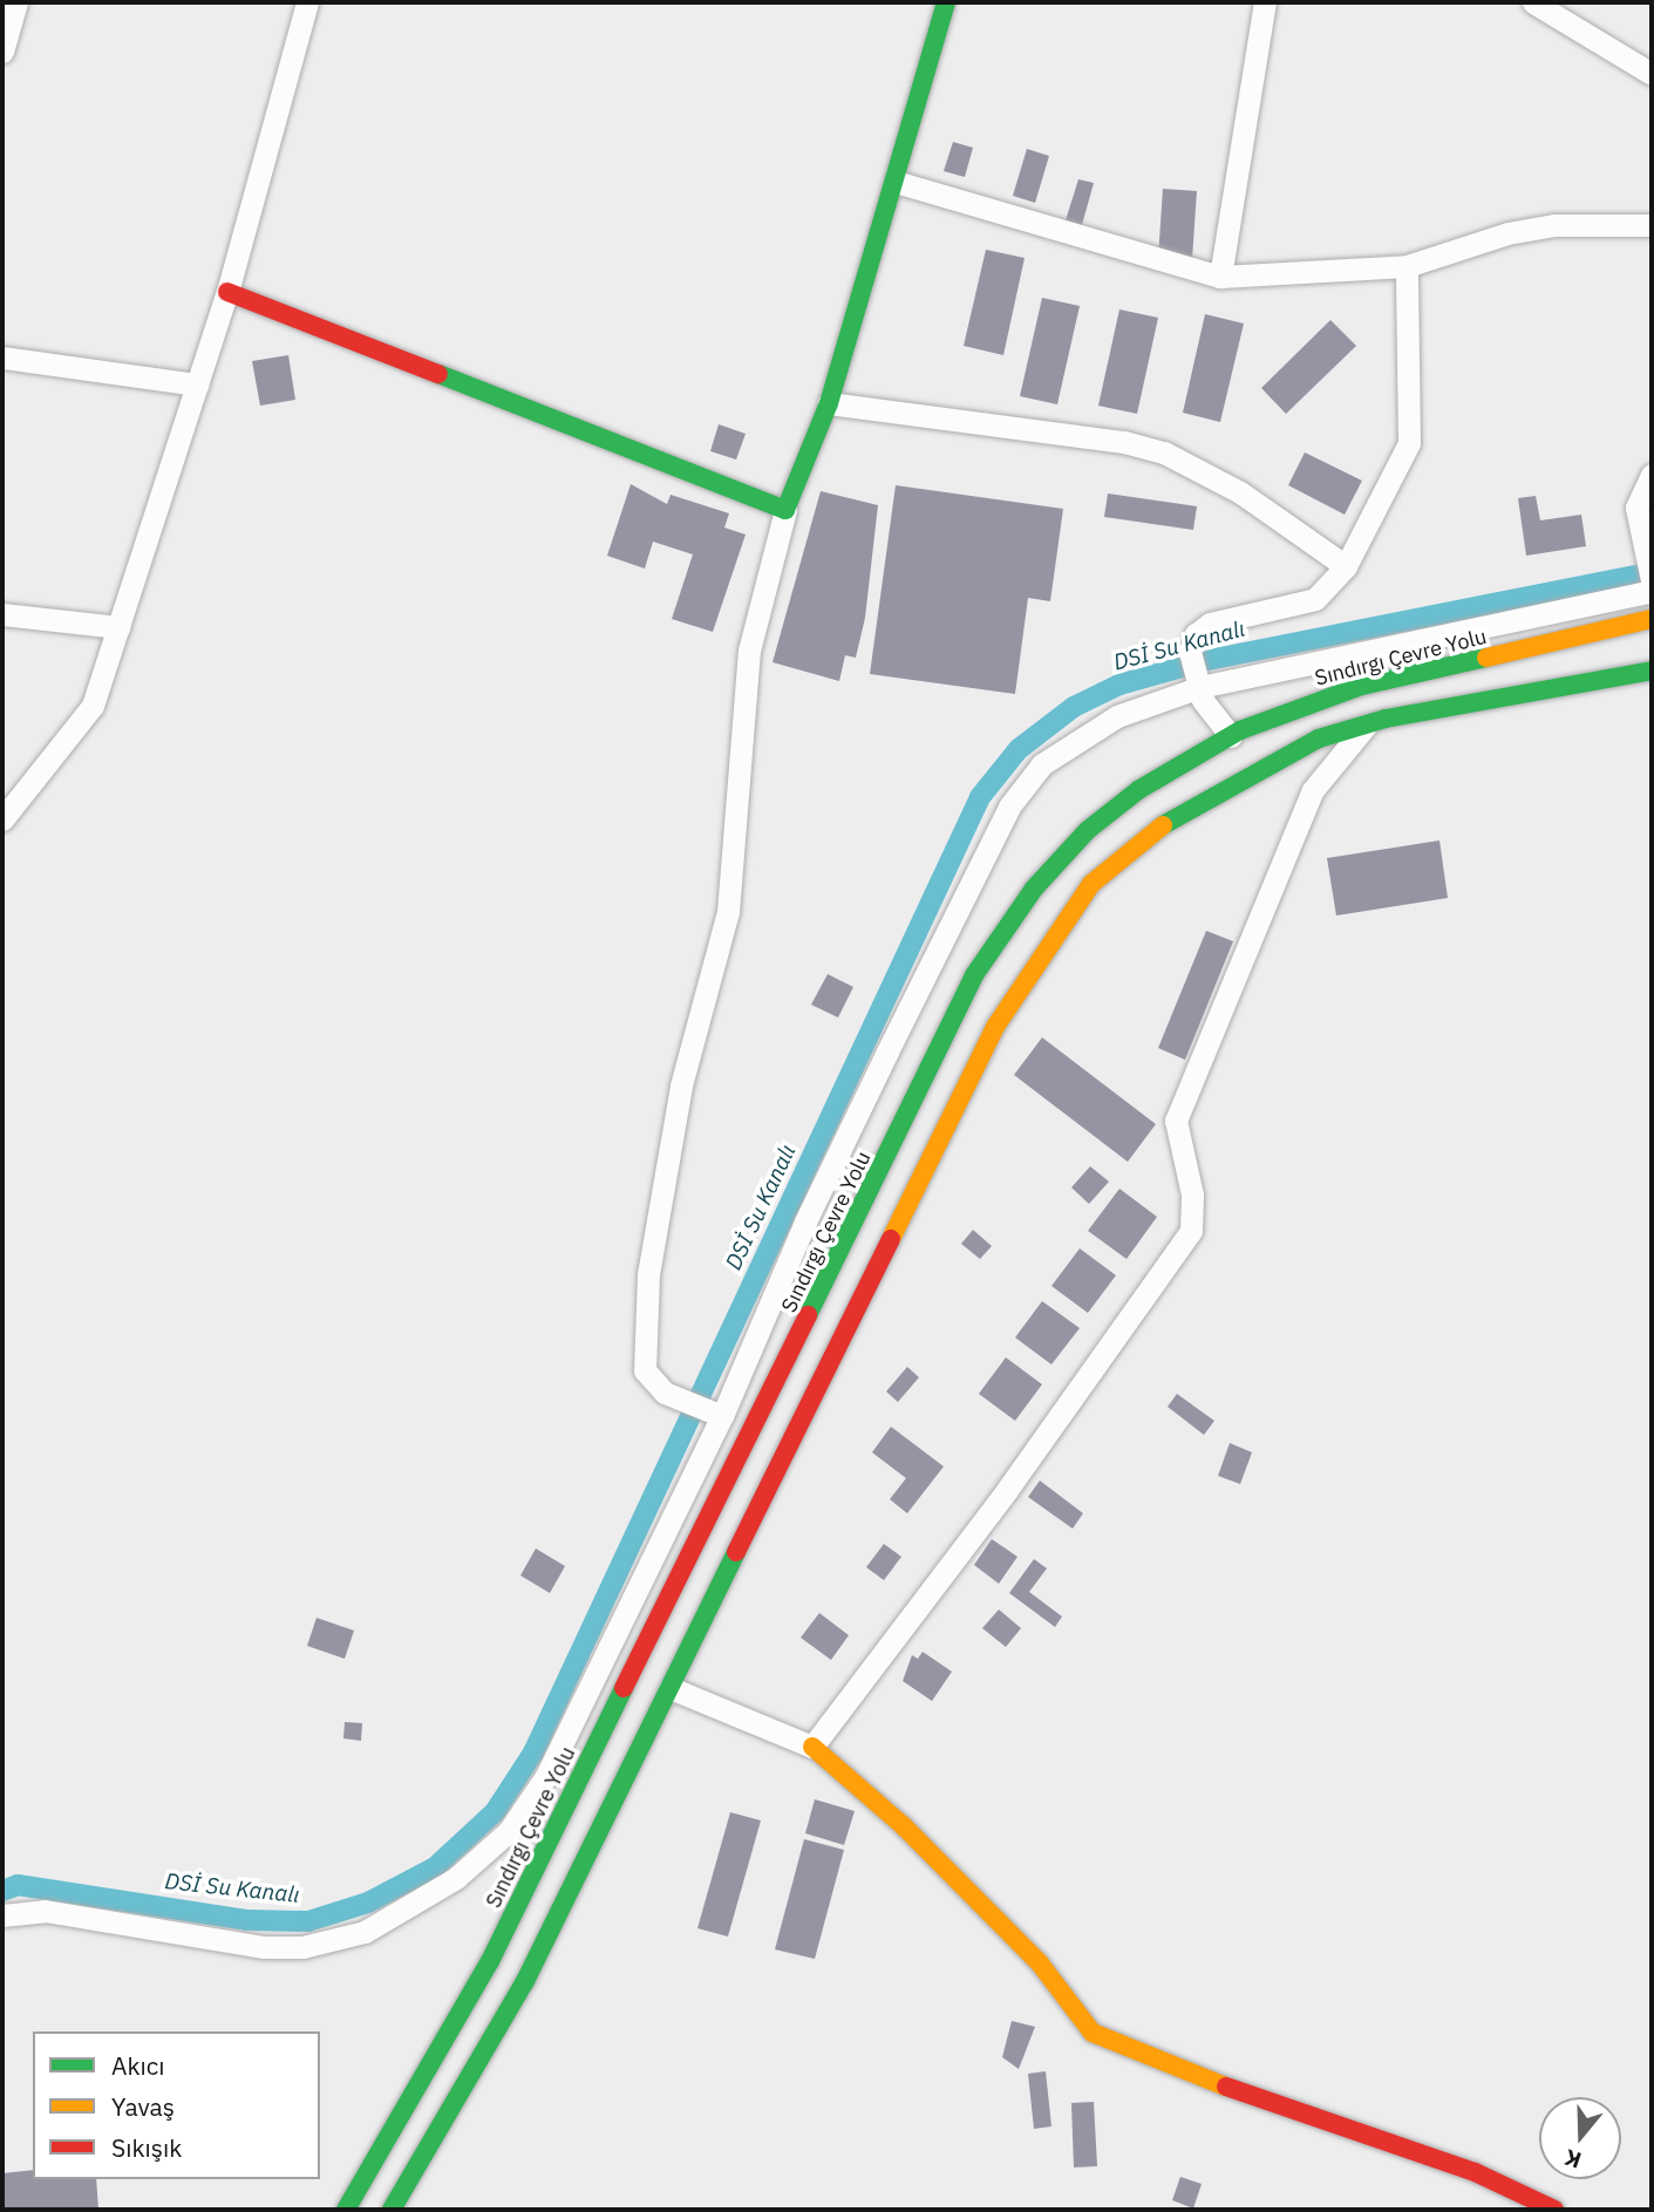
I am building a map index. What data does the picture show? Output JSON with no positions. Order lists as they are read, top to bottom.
{
  "streets": {
    "main road": ["Sındırgı Çevre Yolu"]
  },
  "water": ["DSİ Su Kanalı"],
  "legend": ["Akıcı", "Yavaş", "Sıkışık"],
  "north": "bottom"
}
